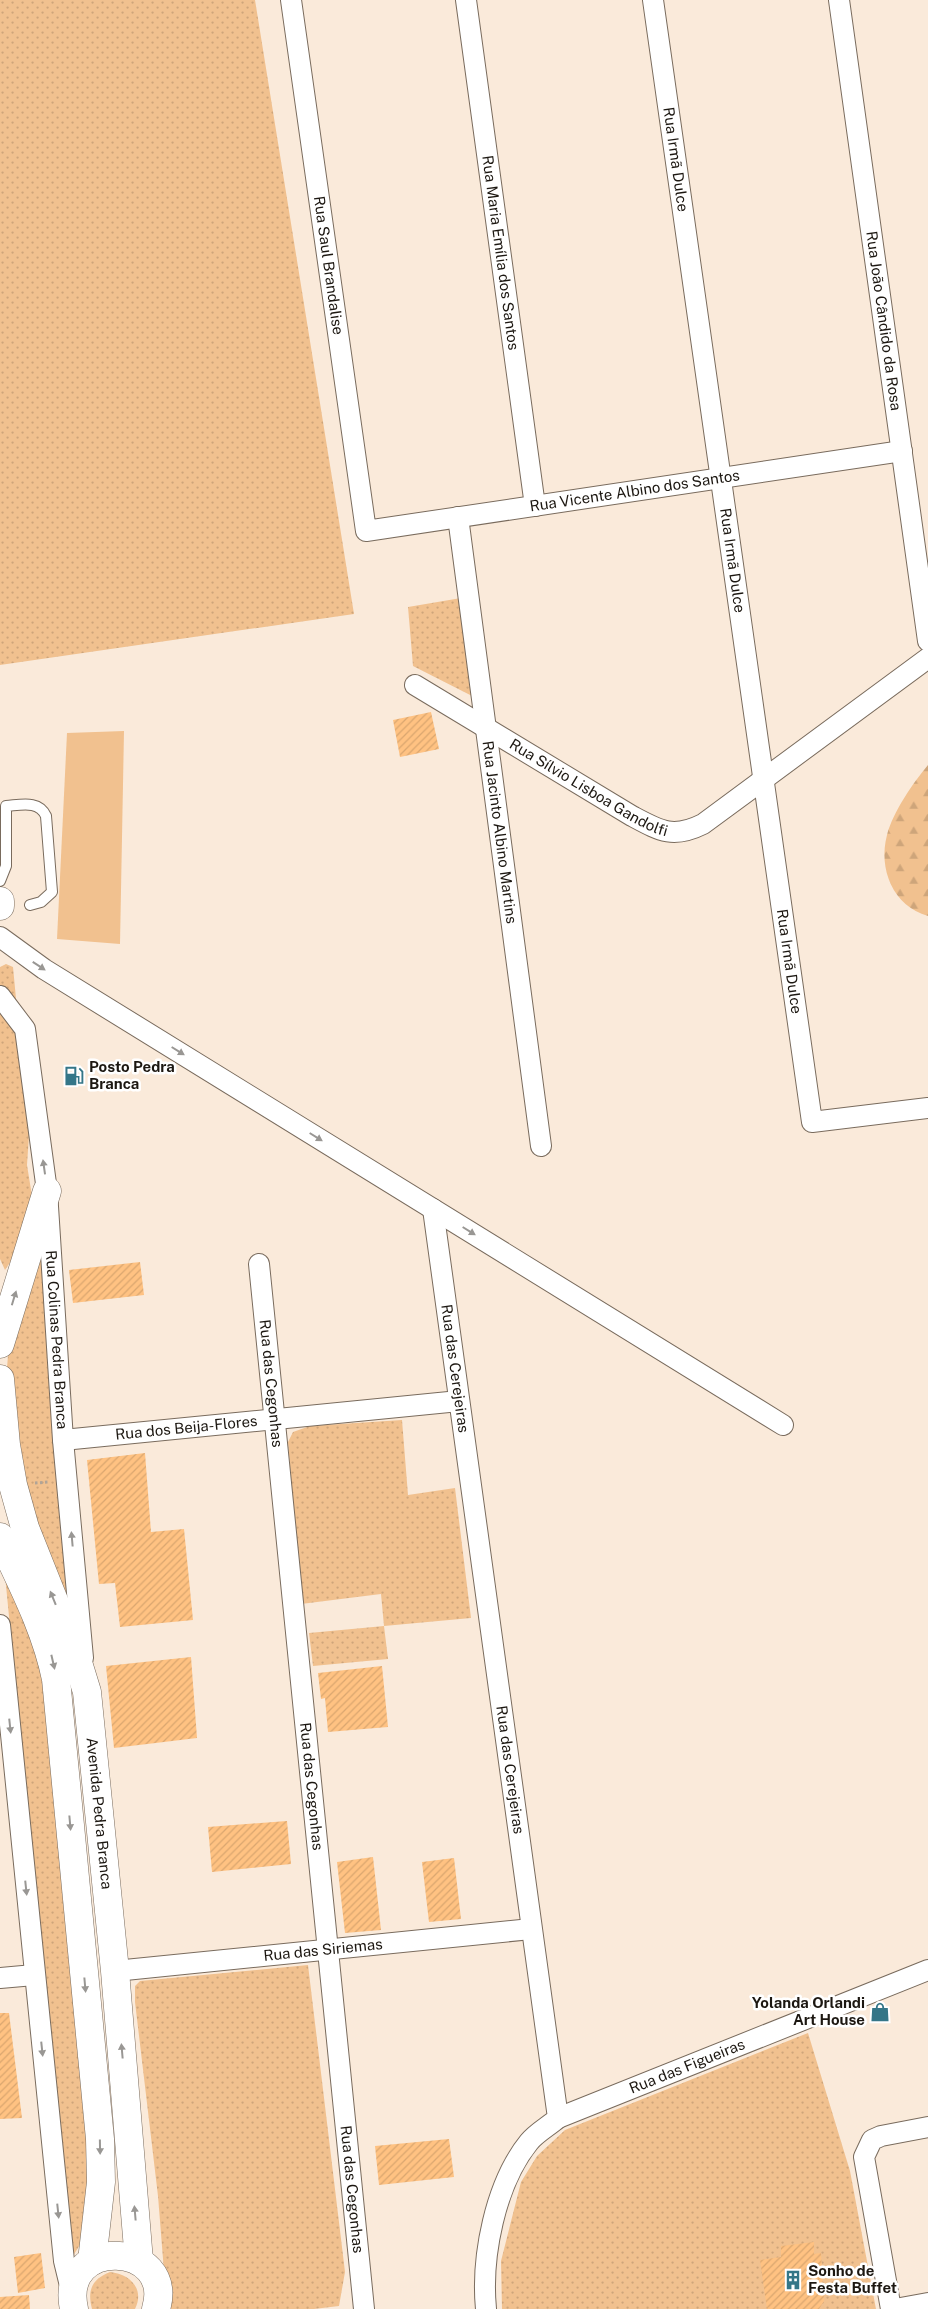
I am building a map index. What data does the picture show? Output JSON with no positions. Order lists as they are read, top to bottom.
{
  "streets": {
    "main road": ["Avenida Pedra Branca"],
    "street": [
      "Rua Irmã Dulce",
      "Rua Maria Emília dos Santos",
      "Rua Saul Brandalise",
      "Rua João Cândido da Rosa",
      "Rua Vicente Albino dos Santos",
      "Rua Sílvio Lisboa Gandolfi",
      "Rua Jacinto Albino Martins",
      "Rua Colinas Pedra Branca",
      "Rua das Cerejeiras",
      "Rua das Cegonhas",
      "Rua dos Beija-Flores",
      "Rua das Siriemas",
      "Rua das Figueiras"
    ]
  },
  "crossings": [
    ["Rua Irmã Dulce", "Rua Vicente Albino dos Santos"],
    ["Rua Irmã Dulce", "Rua Sílvio Lisboa Gandolfi"],
    ["Rua Maria Emília dos Santos", "Rua Vicente Albino dos Santos"],
    ["Rua Saul Brandalise", "Rua Vicente Albino dos Santos"],
    ["Rua João Cândido da Rosa", "Rua Vicente Albino dos Santos"],
    ["Rua Vicente Albino dos Santos", "Rua Jacinto Albino Martins"],
    ["Rua Sílvio Lisboa Gandolfi", "Rua Jacinto Albino Martins"],
    ["Rua Colinas Pedra Branca", "Rua dos Beija-Flores"],
    ["Rua Colinas Pedra Branca", "Avenida Pedra Branca"],
    ["Rua das Cerejeiras", "Rua dos Beija-Flores"],
    ["Rua das Cerejeiras", "Rua das Siriemas"],
    ["Rua das Cerejeiras", "Rua das Figueiras"],
    ["Rua das Cegonhas", "Rua dos Beija-Flores"],
    ["Rua das Cegonhas", "Rua das Siriemas"],
    ["Avenida Pedra Branca", "Rua das Siriemas"]
  ],
  "one_way": ["Rua Colinas Pedra Branca"],
  "places": {
    "fuel station": ["Posto Pedra Branca"],
    "shop": ["Yolanda Orlandi Art House"],
    "building": ["Sonho de Festa Buffet"]
  }
}
